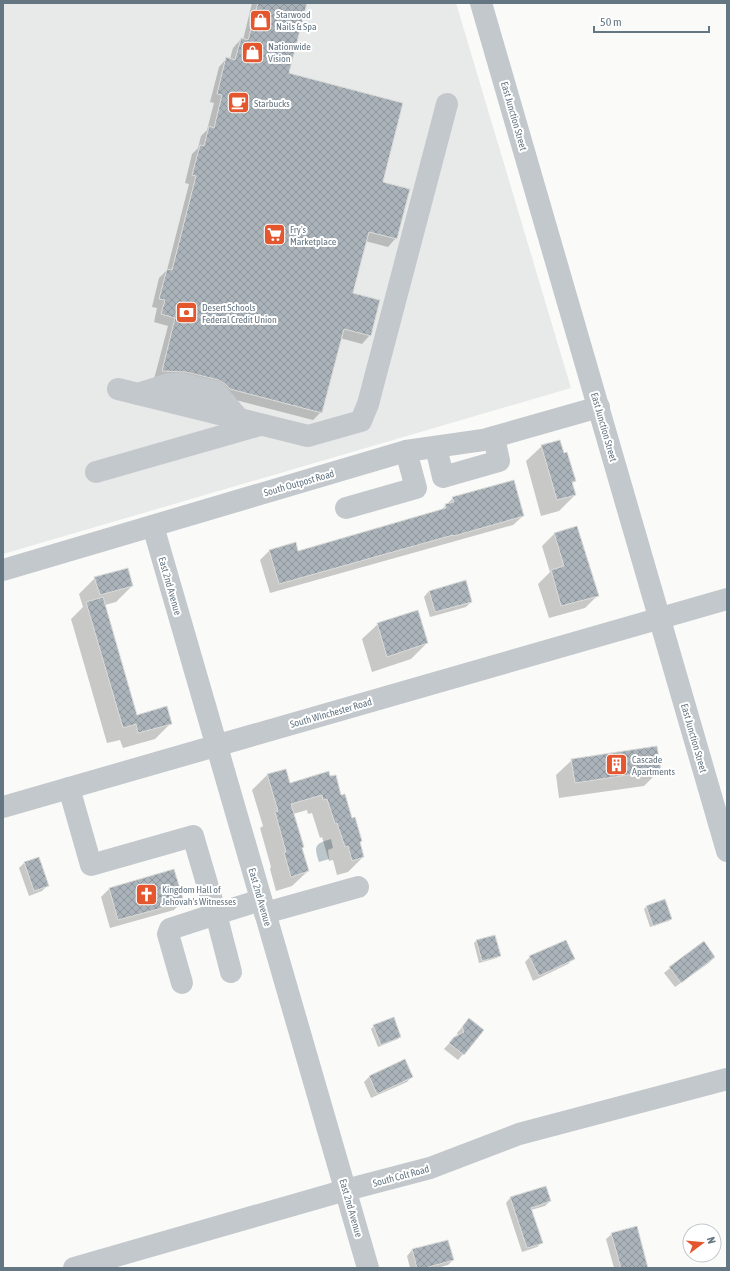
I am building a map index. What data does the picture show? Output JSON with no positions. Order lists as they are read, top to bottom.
{
  "streets": {
    "street": [
      "East Junction Street",
      "South Outpost Road",
      "East 2nd Avenue",
      "South Winchester Road",
      "South Colt Road"
    ]
  },
  "crossings": [
    ["East Junction Street", "South Outpost Road"],
    ["East Junction Street", "South Winchester Road"],
    ["South Outpost Road", "East 2nd Avenue"],
    ["East 2nd Avenue", "South Winchester Road"],
    ["East 2nd Avenue", "South Colt Road"]
  ],
  "places": {
    "shop": ["Starwood Nails & Spa", "Nationwide Vision"],
    "cafe": ["Starbucks"],
    "supermarket": ["Fry's Marketplace"],
    "bank": ["Desert Schools Federal Credit Union"],
    "building": ["Cascade Apartments"],
    "church": ["Kingdom Hall of Jehovah's Witnesses"]
  },
  "scale_bar": "50 m",
  "north": "right"
}
